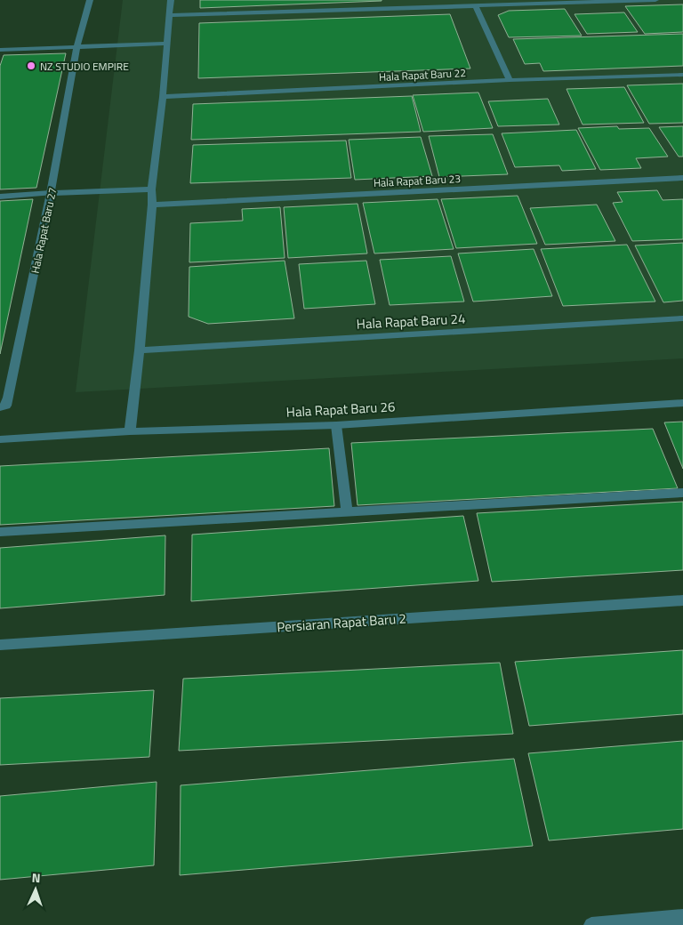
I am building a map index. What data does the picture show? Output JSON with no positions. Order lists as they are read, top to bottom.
{
  "streets": {
    "street": [
      "Hala Rapat Baru 22",
      "Hala Rapat Baru 23",
      "Hala Rapat Baru 27",
      "Hala Rapat Baru 24",
      "Hala Rapat Baru 26",
      "Persiaran Rapat Baru 2"
    ]
  },
  "places": ["NZ STUDIO EMPIRE"],
  "north": "top"
}
